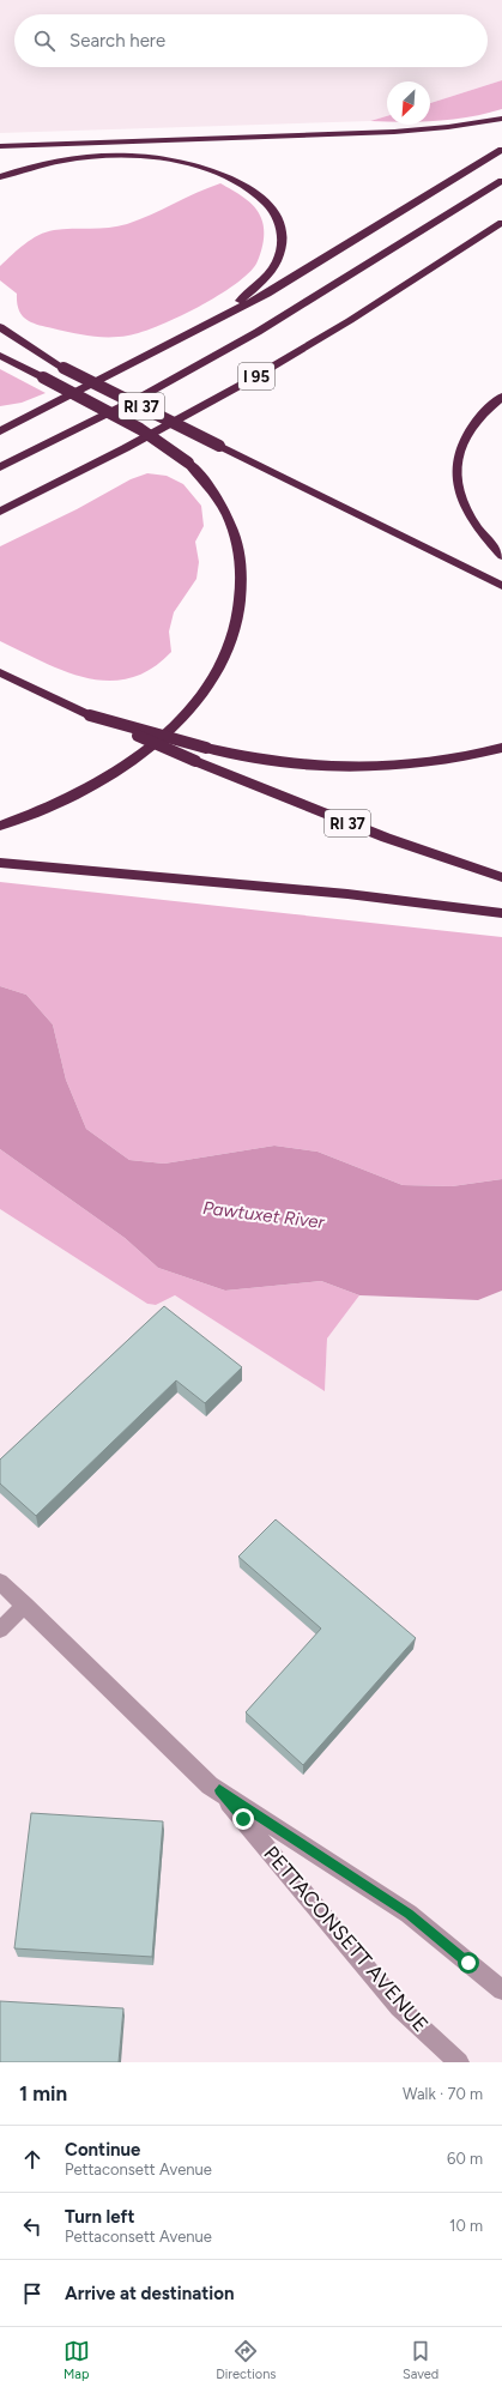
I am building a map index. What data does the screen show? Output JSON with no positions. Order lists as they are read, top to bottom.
{
  "streets": {
    "highway": ["I 95", "RI 37"],
    "street": ["PETTACONSETT AVENUE"]
  },
  "water": ["Pawtuxet River"],
  "north": "bottom left",
  "page": {
    "search": "Search here",
    "heading": ["1 min", "Walk · 70 m"],
    "list": [
      ["Continue", "Pettaconsett Avenue", "60 m"],
      ["Turn left", "Pettaconsett Avenue", "10 m"],
      "Arrive at destination"
    ],
    "nav": ["Map", "Directions", "Saved"]
  }
}
